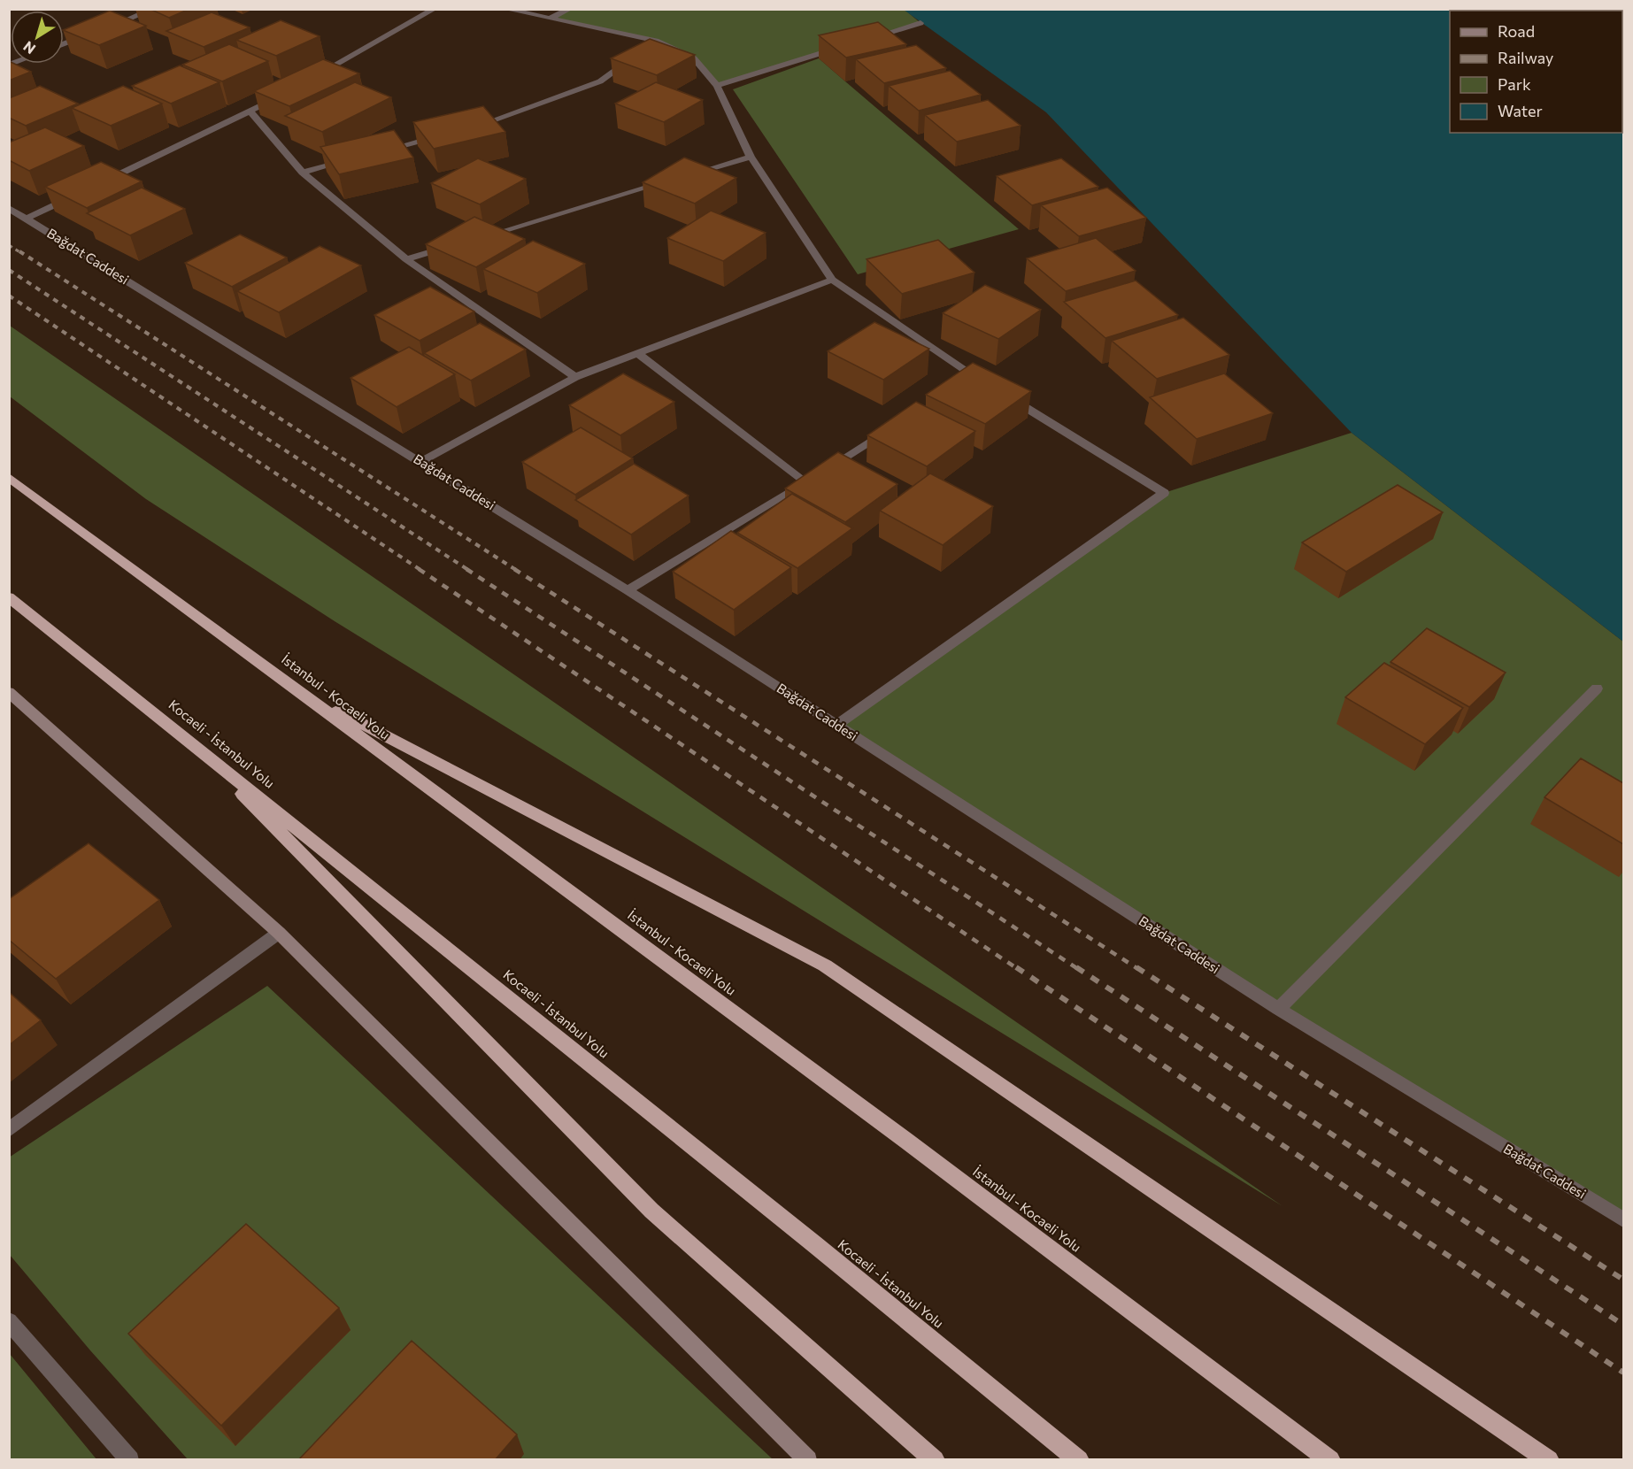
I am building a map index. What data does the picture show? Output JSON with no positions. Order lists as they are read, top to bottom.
{
  "streets": {
    "highway": ["İstanbul - Kocaeli Yolu", "Kocaeli - İstanbul Yolu"],
    "street": ["Bağdat Caddesi"]
  },
  "legend": [
    "Road",
    "Railway",
    "Park",
    "Water"
  ],
  "north": "bottom left"
}
